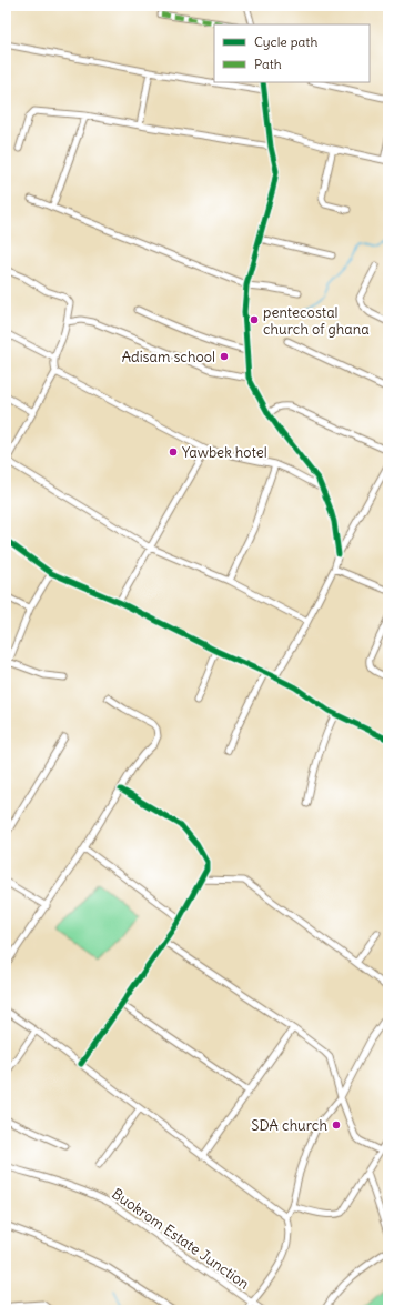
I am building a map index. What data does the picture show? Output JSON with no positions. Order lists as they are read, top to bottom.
{
  "streets": {
    "street": ["Buokrom Estate Junction"]
  },
  "places": [
    "pentecostal church of ghana",
    "Adisam school",
    "Yawbek hotel",
    "SDA church"
  ],
  "legend": ["Cycle path", "Path"]
}
